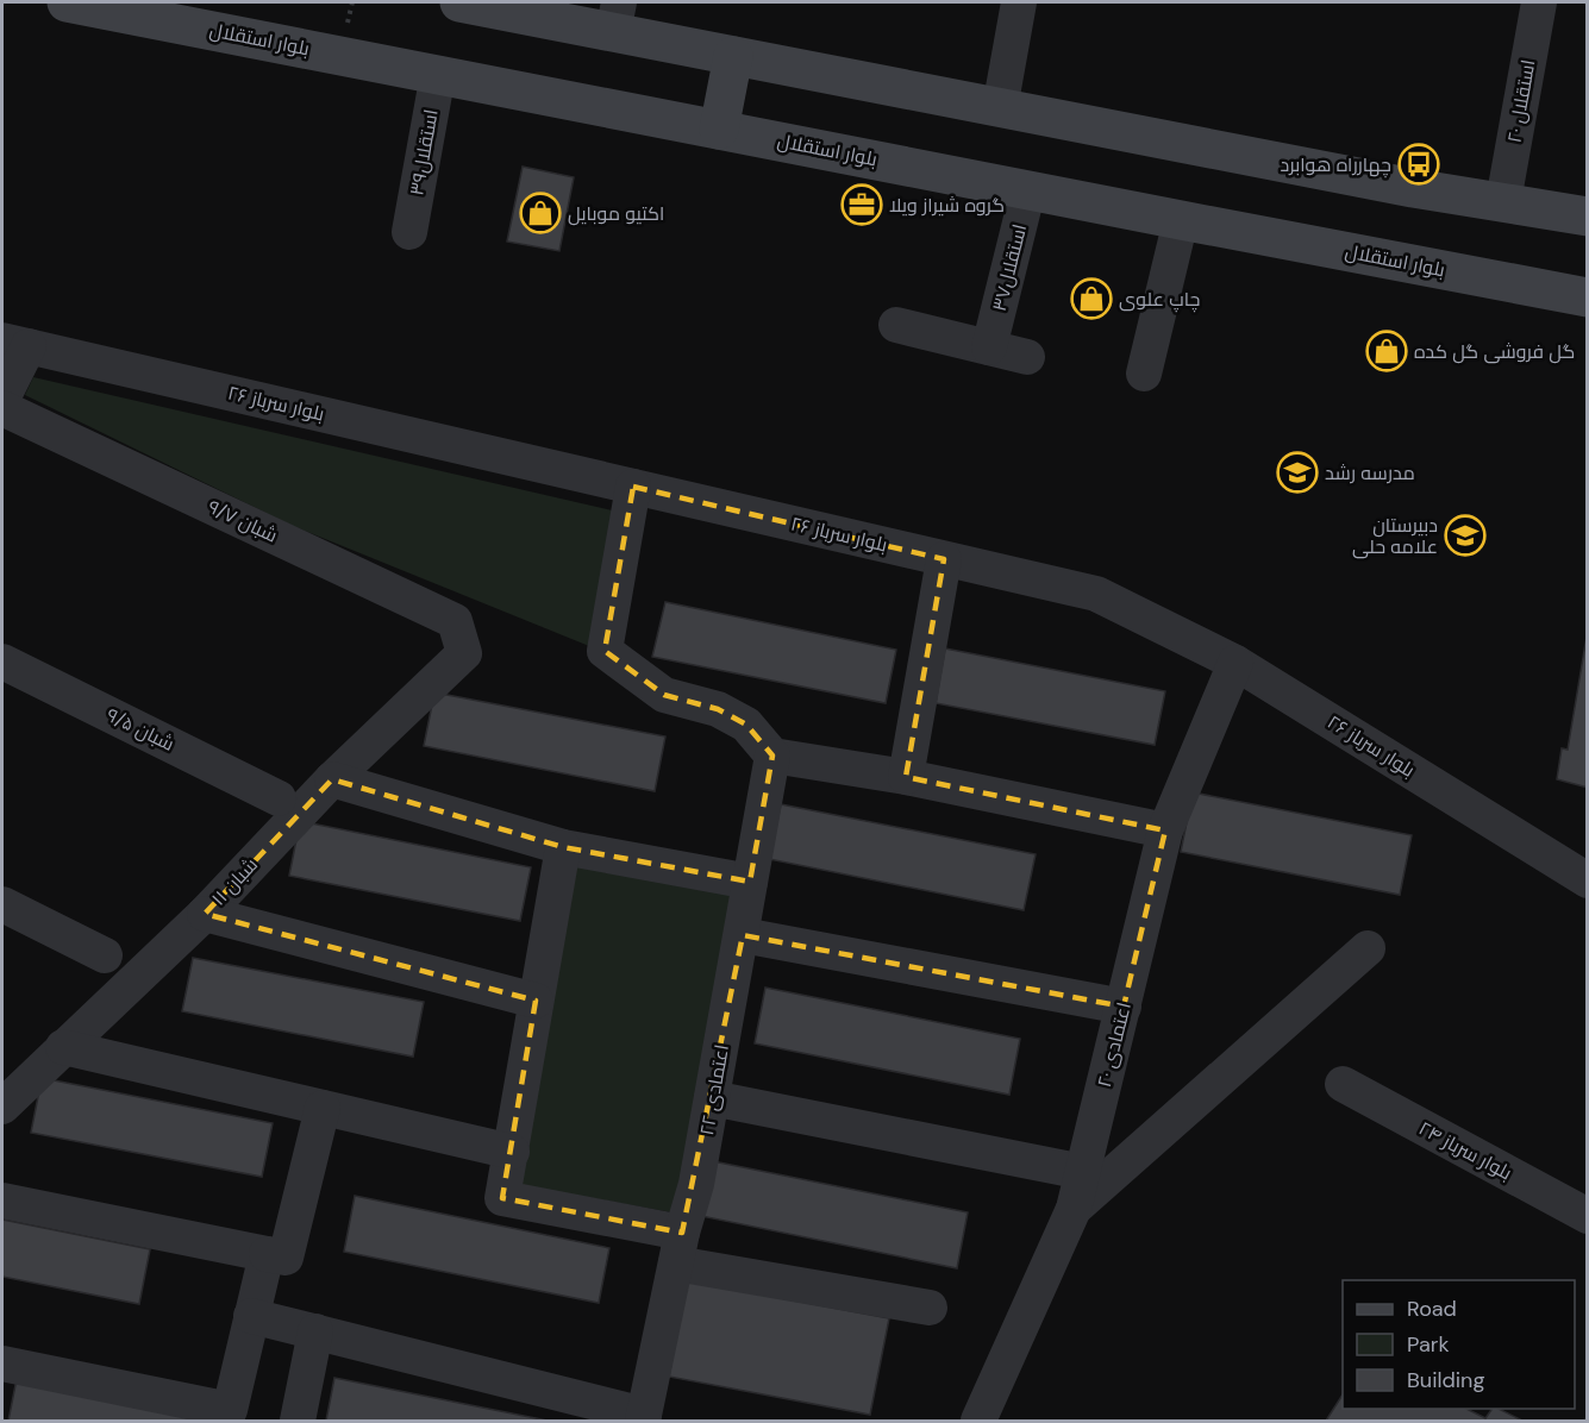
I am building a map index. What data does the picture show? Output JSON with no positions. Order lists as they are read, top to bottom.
{
  "streets": {
    "main road": ["بلوار استقلال"],
    "street": [
      "۲۰ استقلال",
      "استقلال۳۹",
      "استقلال۳۷",
      "۲۶ بلوار سرباز",
      "۹/۷ شبان",
      "۹/۵ شبان",
      "۱۱ شبان",
      "۲۰ اعتمادی",
      "۲۲ اعتمادی",
      "۲۴ بلوار سرباز"
    ]
  },
  "crossings": [
    ["بلوار استقلال", "استقلال۳۹"],
    ["بلوار استقلال", "استقلال۳۷"],
    ["۲۶ بلوار سرباز", "۲۰ اعتمادی"],
    ["۹/۷ شبان", "۱۱ شبان"]
  ],
  "places": {
    "bus stop": ["چهارراه هوابرد"],
    "office": ["گروه شیراز ویلا"],
    "shop": ["اکتیو موبایل", "چاپ علوی", "گل فروشی گل کده"],
    "school or university": ["مدرسه رشد", "دبیرستان علامه حلی"]
  },
  "legend": ["Road", "Park", "Building"]
}
